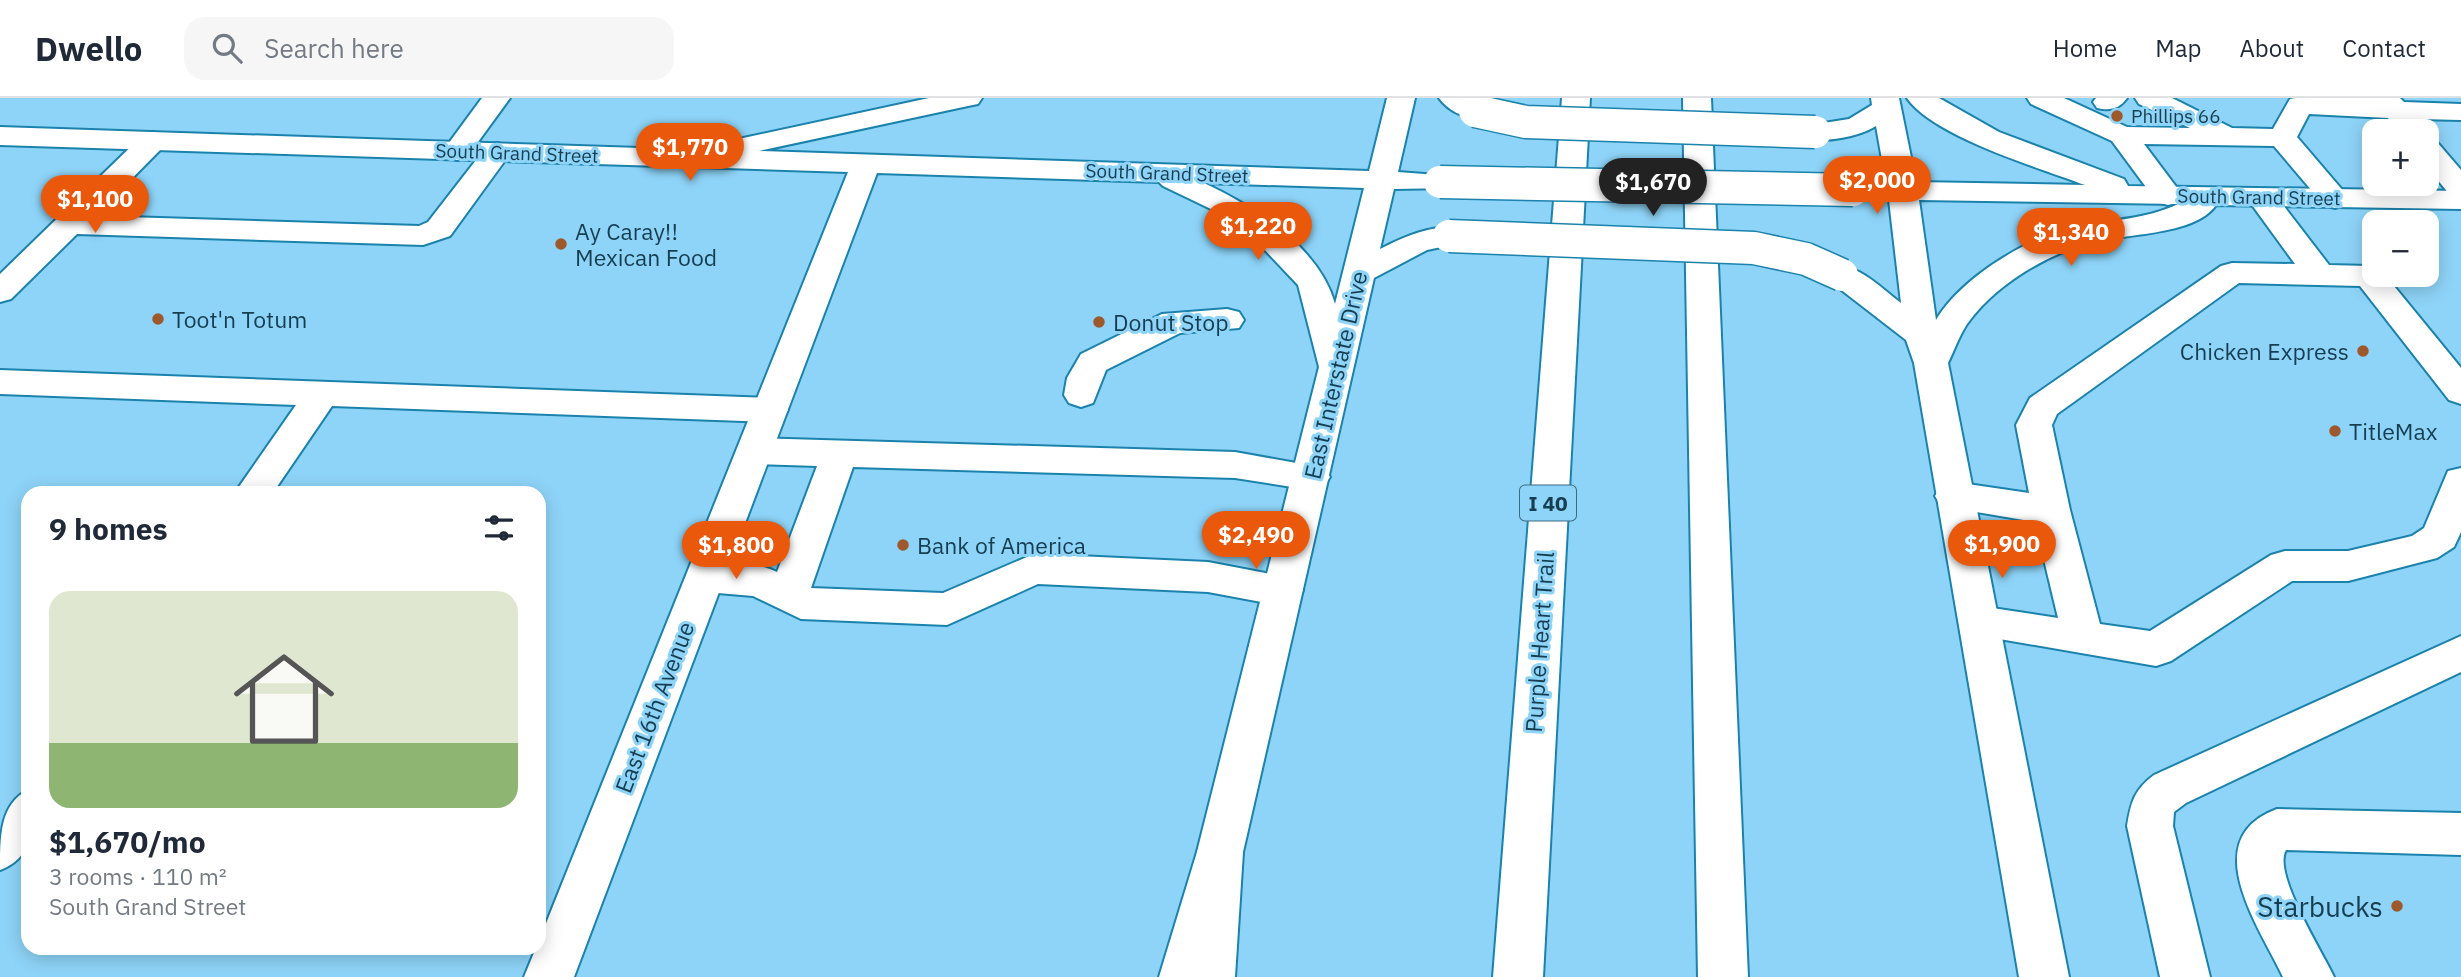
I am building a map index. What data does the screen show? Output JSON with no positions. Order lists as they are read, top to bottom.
{
  "streets": {
    "main road": [
      "South Grand Street",
      "East Interstate Drive",
      "I 40",
      "Purple Heart Trail",
      "East 16th Avenue"
    ]
  },
  "crossings": [
    ["South Grand Street", "East Interstate Drive"],
    ["South Grand Street", "East 16th Avenue"]
  ],
  "places": [
    "Phillips 66",
    "Ay Caray!! Mexican Food",
    "Toot'n Totum",
    "Donut Stop",
    "Chicken Express",
    "TitleMax",
    "Bank of America",
    "Starbucks"
  ],
  "page": {
    "header": "Dwello",
    "search": "Search here",
    "nav": [
      "Home",
      "Map",
      "About",
      "Contact"
    ],
    "map_buttons": ["+", "−"],
    "price": [
      "$1,770",
      "$2,000",
      "$1,670",
      "$1,100",
      "$1,220",
      "$1,340",
      "$2,490",
      "$1,900",
      "$1,800"
    ],
    "heading": "9 homes",
    "list": [
      {
        "name": "$1,670/mo",
        "note": "3 rooms · 110 m² · South Grand Street"
      }
    ]
  }
}
